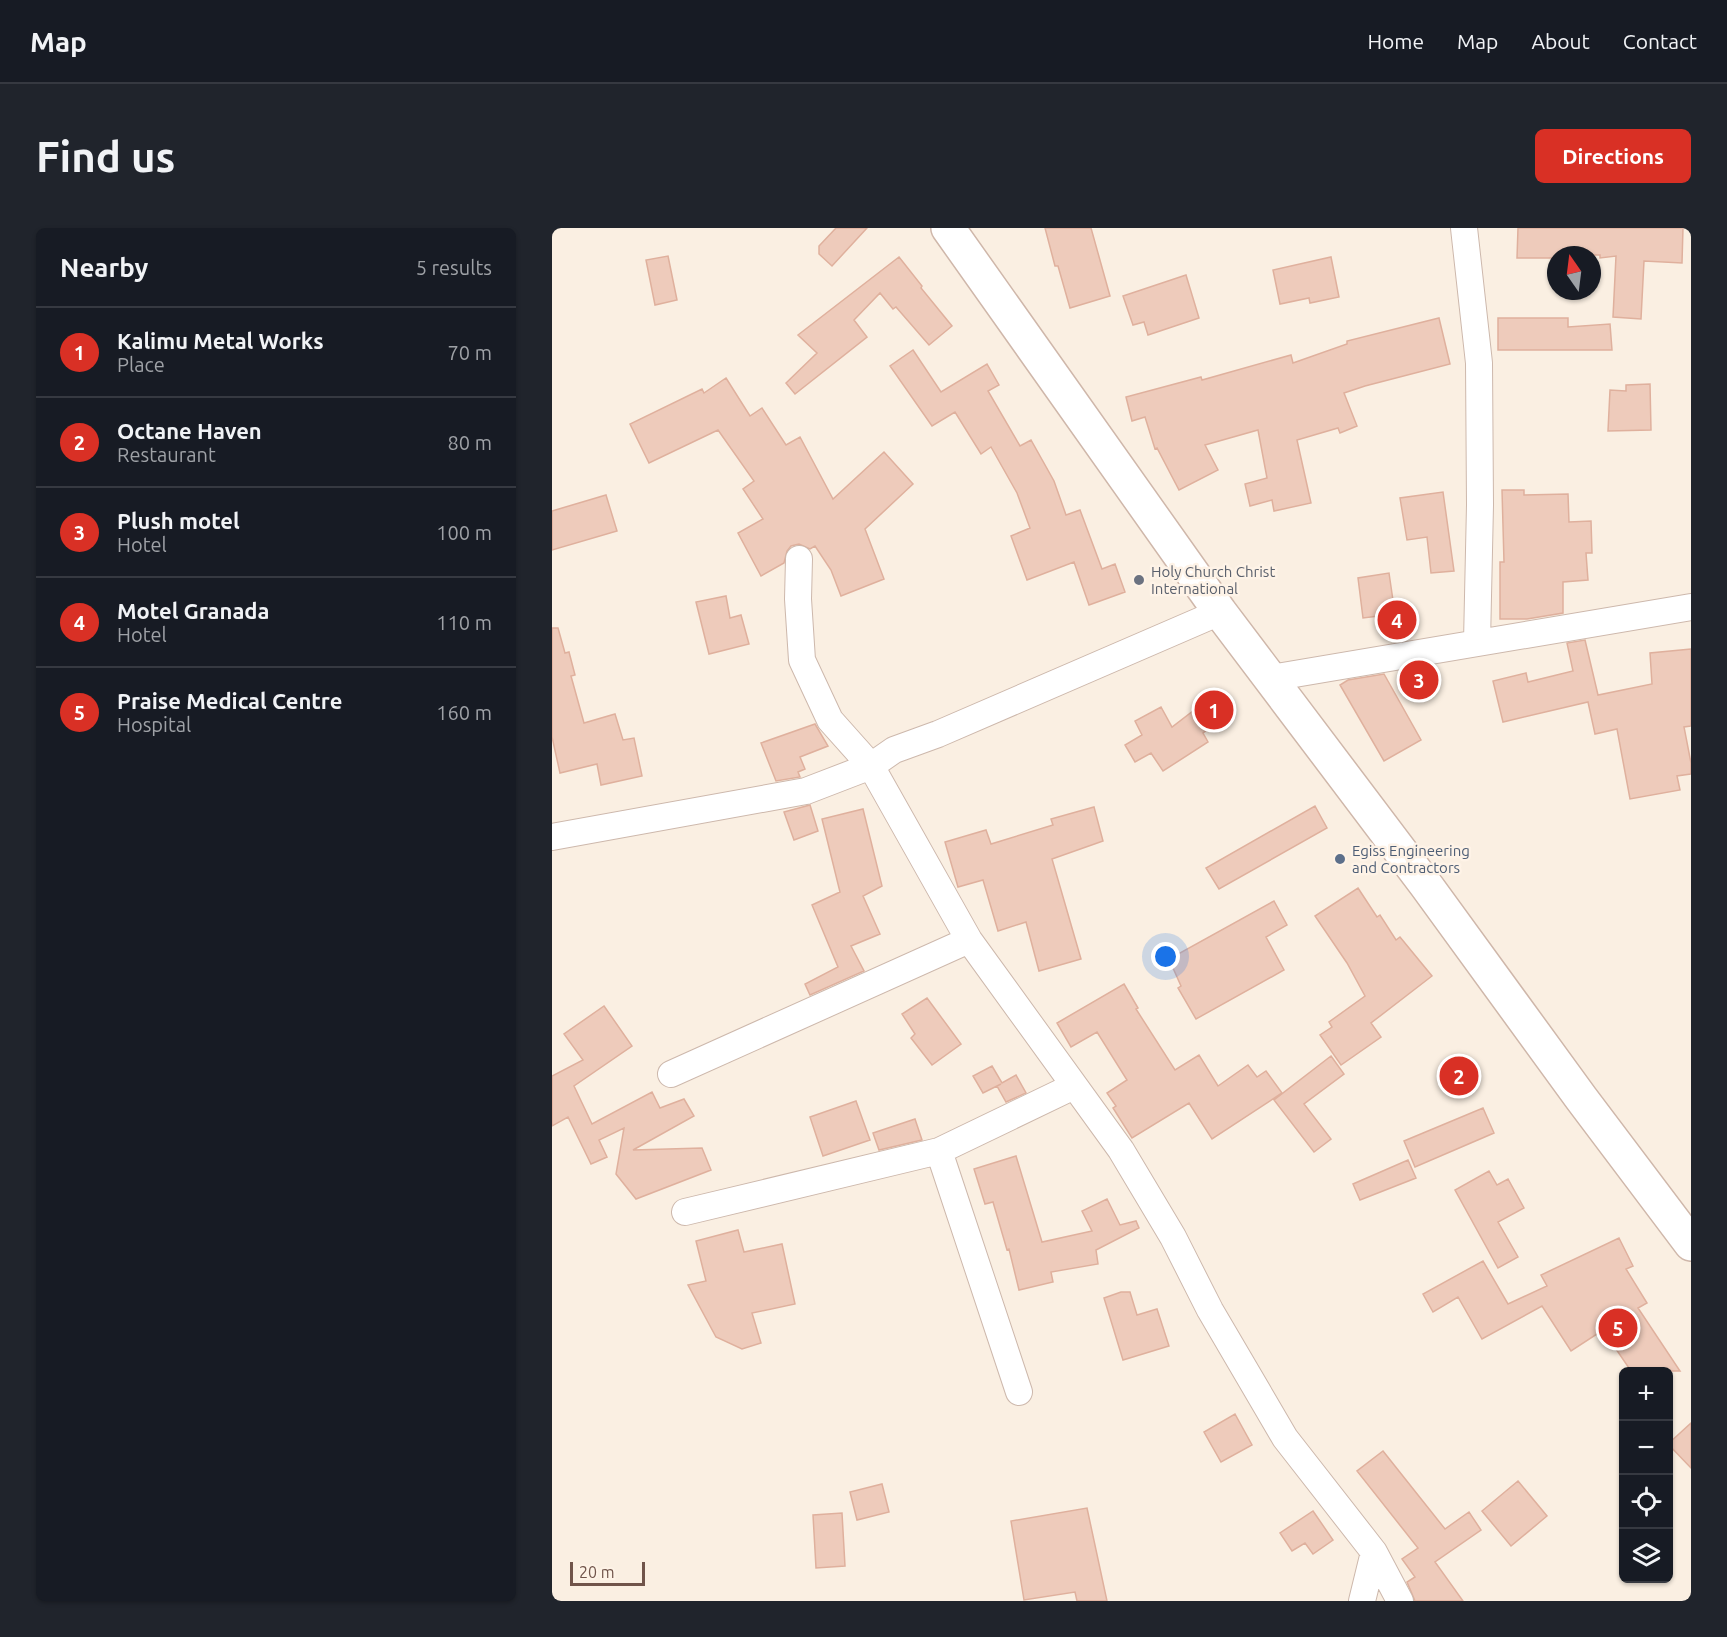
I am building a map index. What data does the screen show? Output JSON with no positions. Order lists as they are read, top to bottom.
{
  "places": ["Holy Church Christ International", "Egiss Engineering and Contractors"],
  "scale_bar": "20 m",
  "north": "top",
  "page": {
    "header": "Map",
    "nav": [
      "Home",
      "Map",
      "About",
      "Contact"
    ],
    "buttons": "Directions",
    "title": "Find us",
    "heading": ["Nearby", "5 results"],
    "list": [
      {
        "mark": "1",
        "name": "Kalimu Metal Works",
        "note": "Place",
        "value": "70 m"
      },
      {
        "mark": "2",
        "name": "Octane Haven",
        "note": "Restaurant",
        "value": "80 m"
      },
      {
        "mark": "3",
        "name": "Plush motel",
        "note": "Hotel",
        "value": "100 m"
      },
      {
        "mark": "4",
        "name": "Motel Granada",
        "note": "Hotel",
        "value": "110 m"
      },
      {
        "mark": "5",
        "name": "Praise Medical Centre",
        "note": "Hospital",
        "value": "160 m"
      }
    ],
    "pins": [
      "4",
      "3",
      "1",
      "2",
      "5"
    ],
    "map_buttons": ["+", "−"],
    "scale": "20 m"
  }
}
